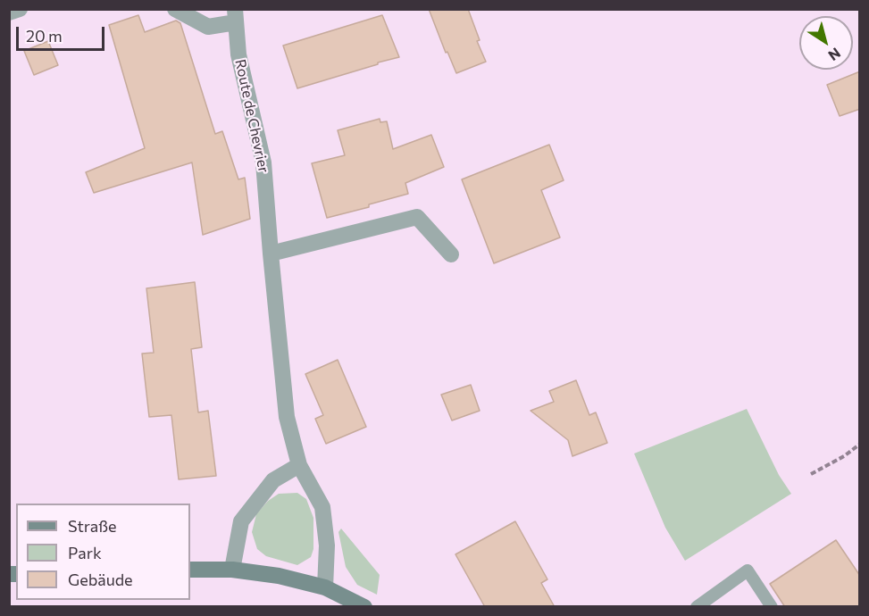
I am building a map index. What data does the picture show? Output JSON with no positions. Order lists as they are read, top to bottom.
{
  "streets": {
    "street": ["Route de Chevrier"]
  },
  "legend": ["Straße", "Park", "Gebäude"],
  "scale_bar": "20 m",
  "north": "bottom right"
}
